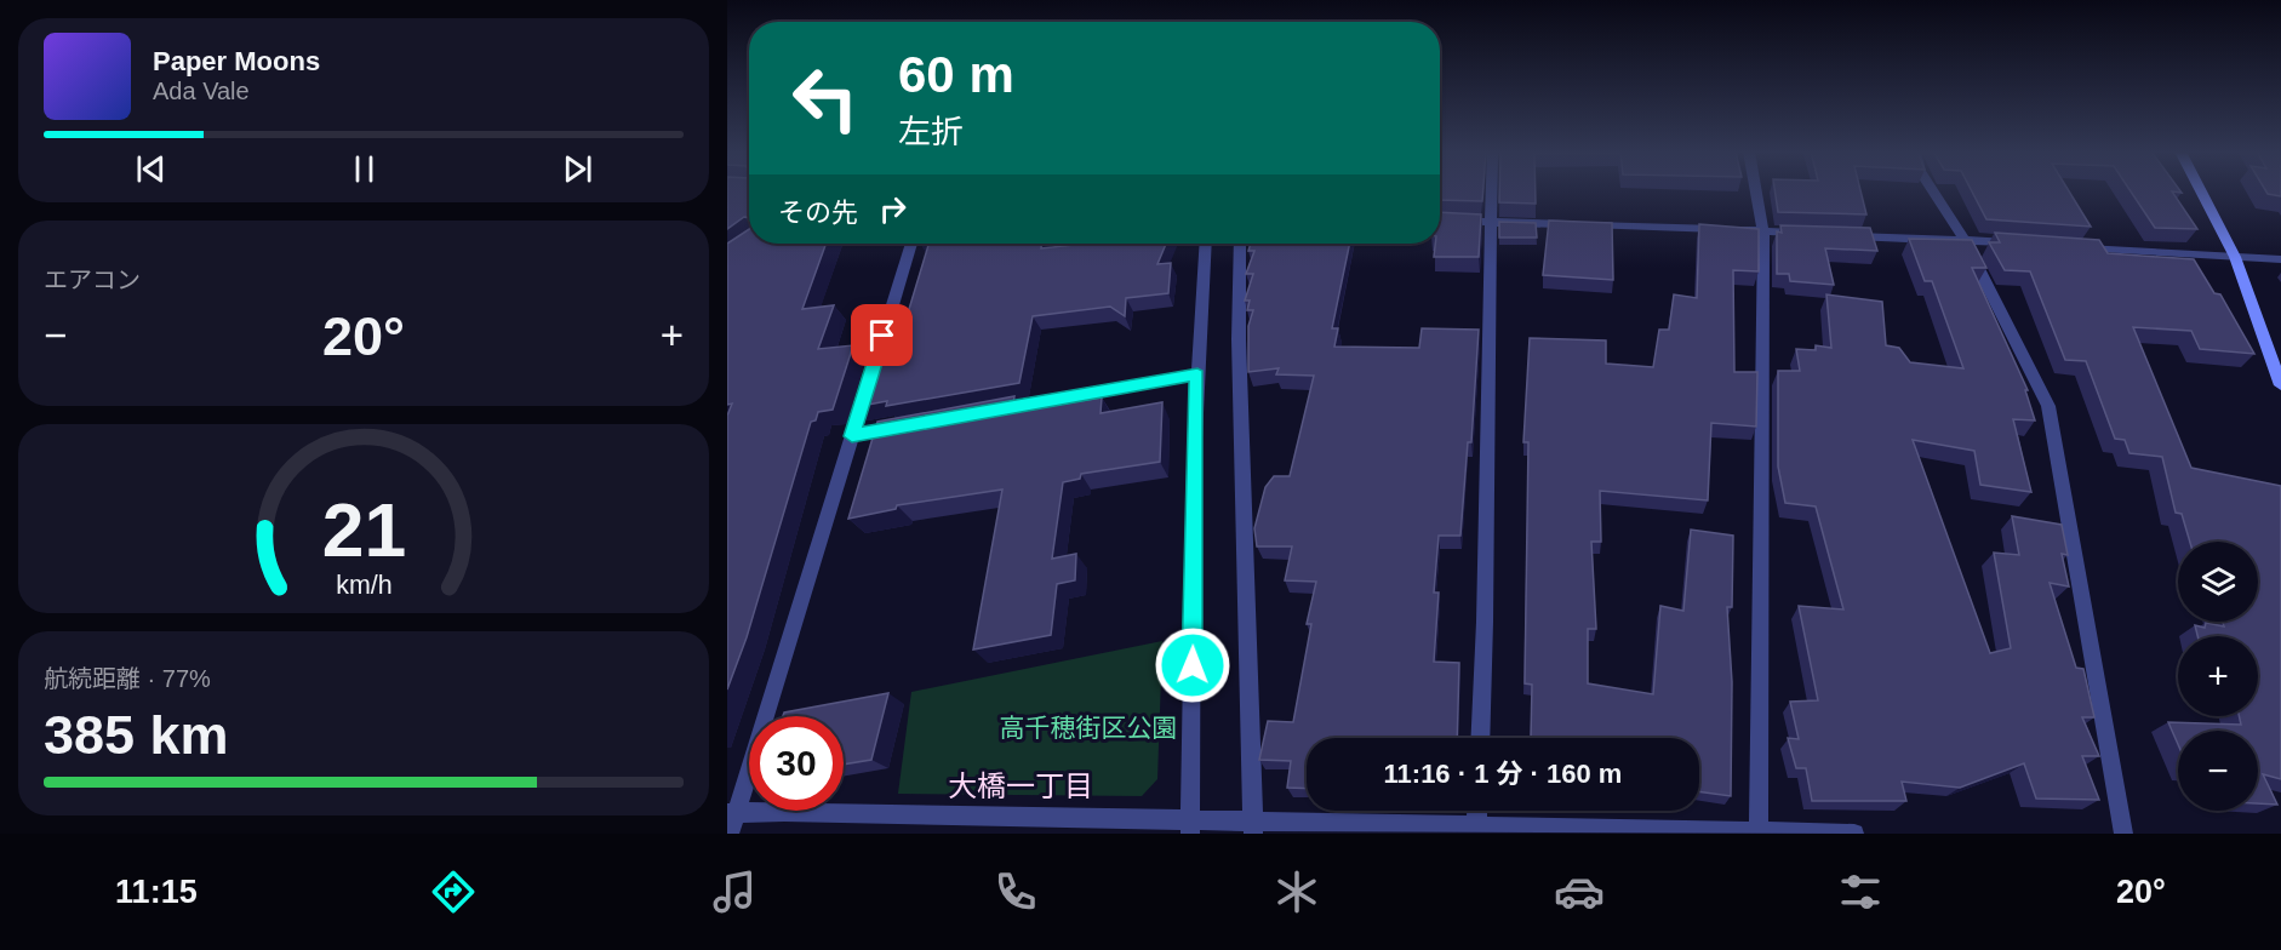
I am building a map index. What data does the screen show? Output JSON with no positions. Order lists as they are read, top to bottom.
{
  "districts": ["大橋一丁目"],
  "parks": ["高千穂街区公園"],
  "page": {
    "turn": ["60 m", "左折"],
    "song": ["Paper Moons", "Ada Vale"],
    "then": "その先",
    "tile": [
      "エアコン",
      ["航続距離 · 77%", "385 km"]
    ],
    "heat": ["−", "20°", "+"],
    "map_buttons": ["+", "−"],
    "limit": "30",
    "trip": "11:16 · 1 分 · 160 m",
    "tabs": ["11:15", "20°"],
    "gauge": ["21", "km/h"]
  }
}
